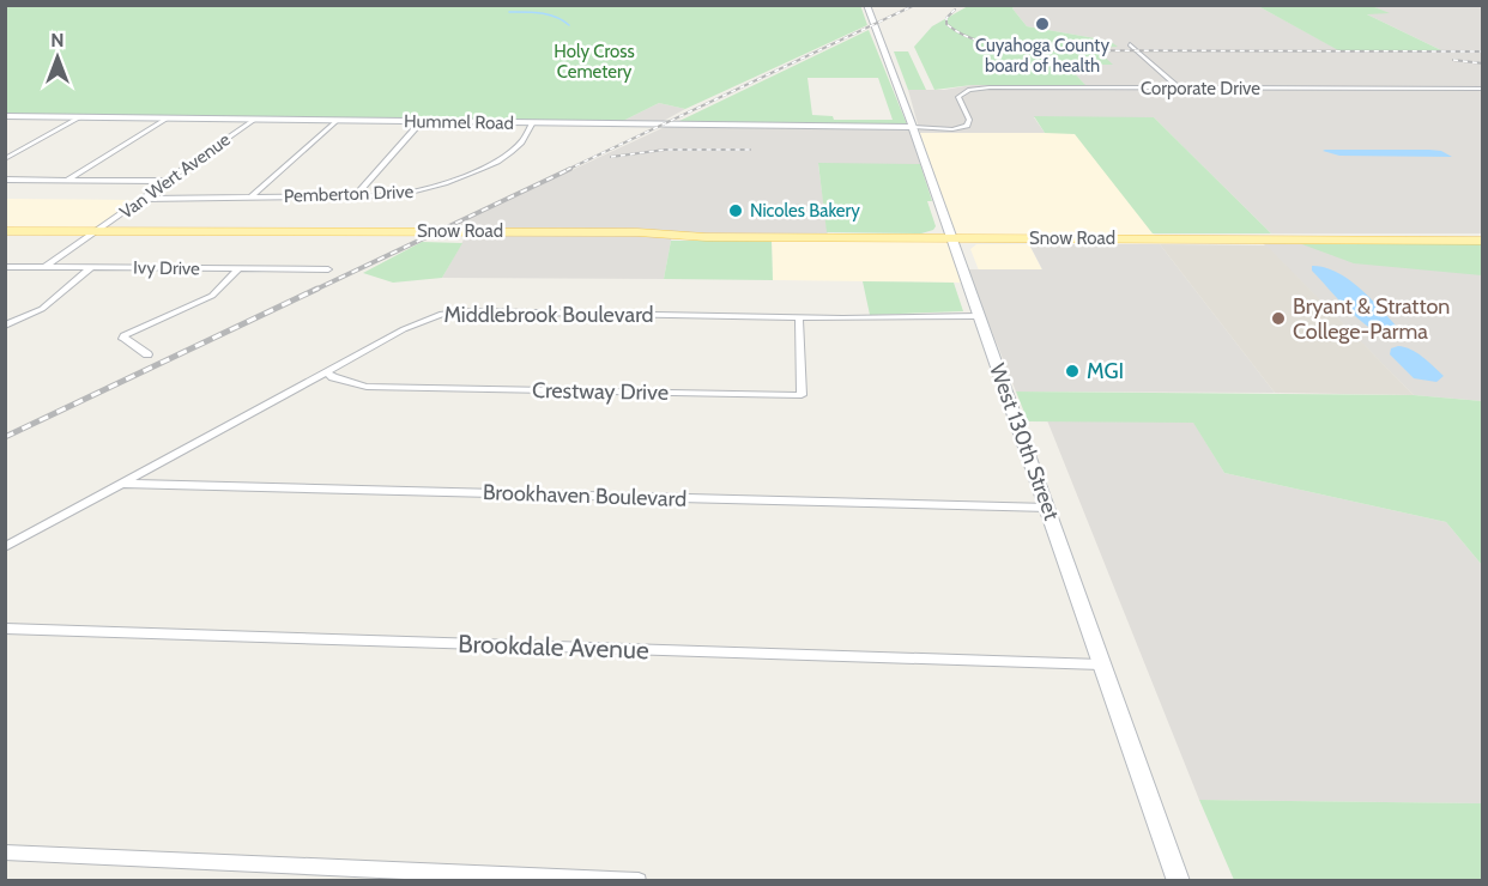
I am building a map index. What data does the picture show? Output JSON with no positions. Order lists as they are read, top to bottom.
{
  "streets": {
    "main road": ["Hummel Road", "Snow Road", "West 130th Street"],
    "street": [
      "Corporate Drive",
      "Van Wert Avenue",
      "Pemberton Drive",
      "Ivy Drive",
      "Middlebrook Boulevard",
      "Crestway Drive",
      "Brookhaven Boulevard",
      "Brookdale Avenue"
    ]
  },
  "crossings": [
    ["Corporate Drive", "Hummel Road"],
    ["Corporate Drive", "West 130th Street"],
    ["Hummel Road", "Van Wert Avenue"],
    ["Hummel Road", "Pemberton Drive"],
    ["Hummel Road", "West 130th Street"],
    ["Van Wert Avenue", "Pemberton Drive"],
    ["Van Wert Avenue", "Snow Road"],
    ["Van Wert Avenue", "Ivy Drive"],
    ["Snow Road", "West 130th Street"],
    ["Middlebrook Boulevard", "Crestway Drive"],
    ["Middlebrook Boulevard", "West 130th Street"],
    ["Middlebrook Boulevard", "Brookhaven Boulevard"],
    ["West 130th Street", "Brookhaven Boulevard"],
    ["West 130th Street", "Brookdale Avenue"]
  ],
  "parks": ["Holy Cross Cemetery"],
  "places": [
    "Cuyahoga County board of health",
    "Nicoles Bakery",
    "Bryant & Stratton College-Parma",
    "MGI"
  ],
  "north": "top"
}
